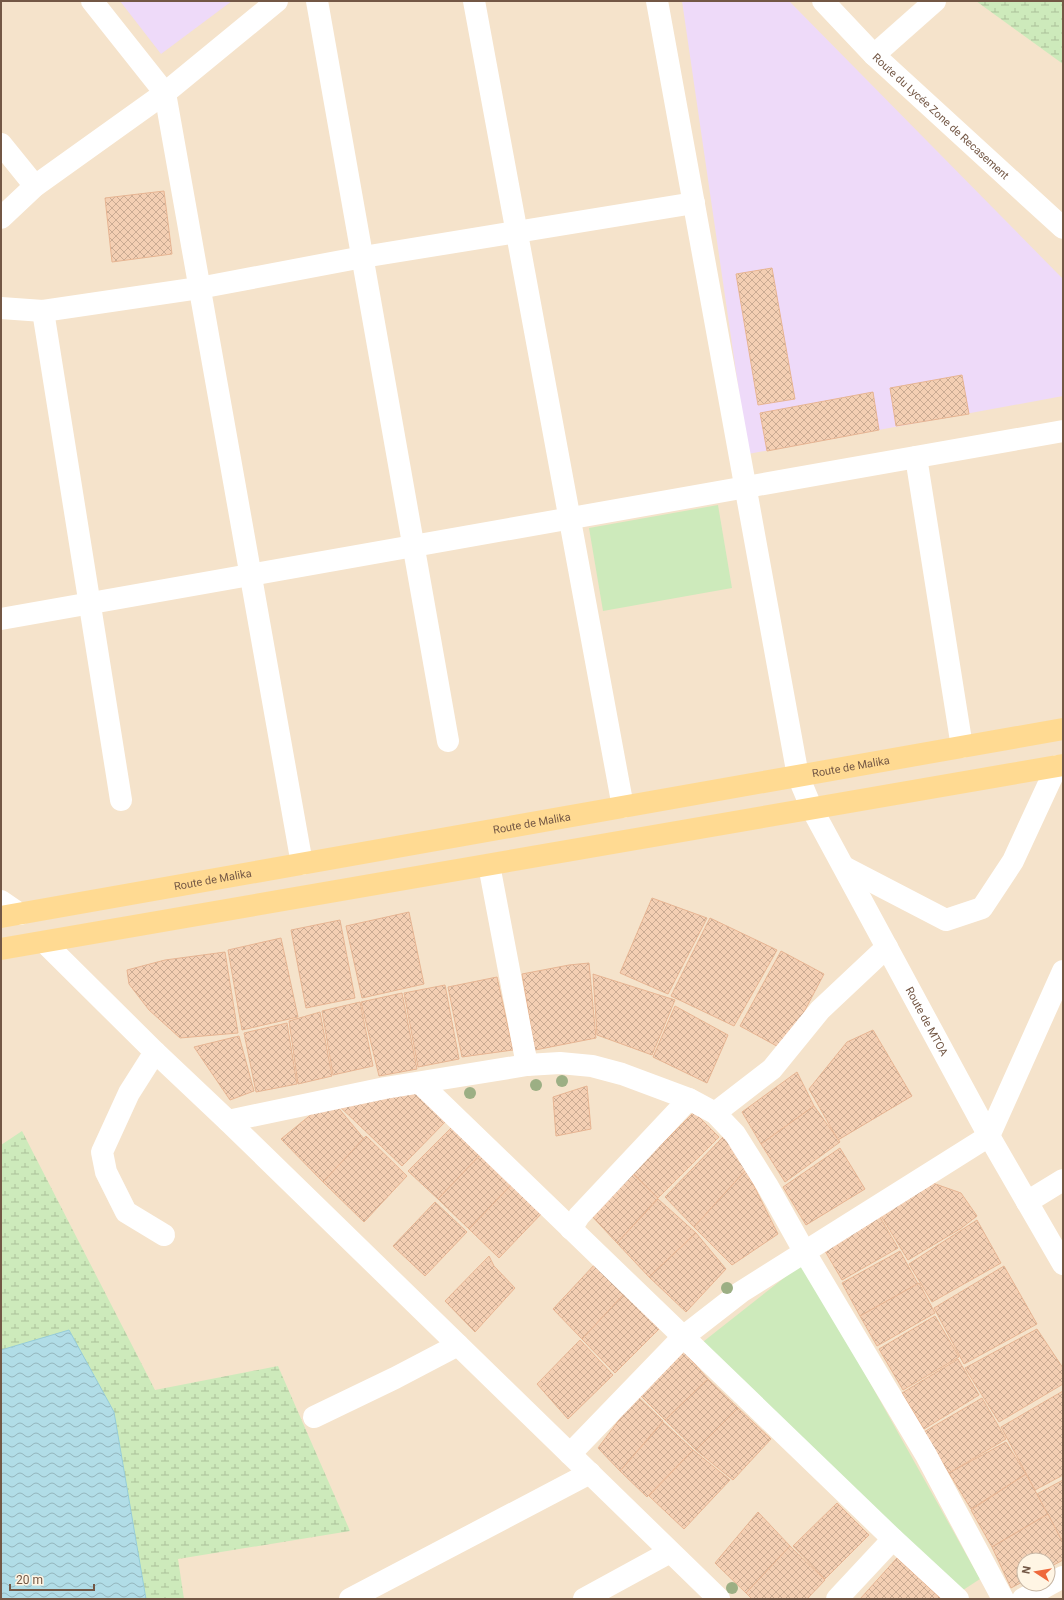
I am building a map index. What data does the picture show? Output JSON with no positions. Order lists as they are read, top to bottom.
{
  "streets": {
    "main road": ["Route de Malika"],
    "street": ["Route du Lycée Zone de Recasement", "Route de MTOA"]
  },
  "crossings": [
    ["Route de Malika", "Route de MTOA"]
  ],
  "scale_bar": "20 m",
  "north": "left"
}
